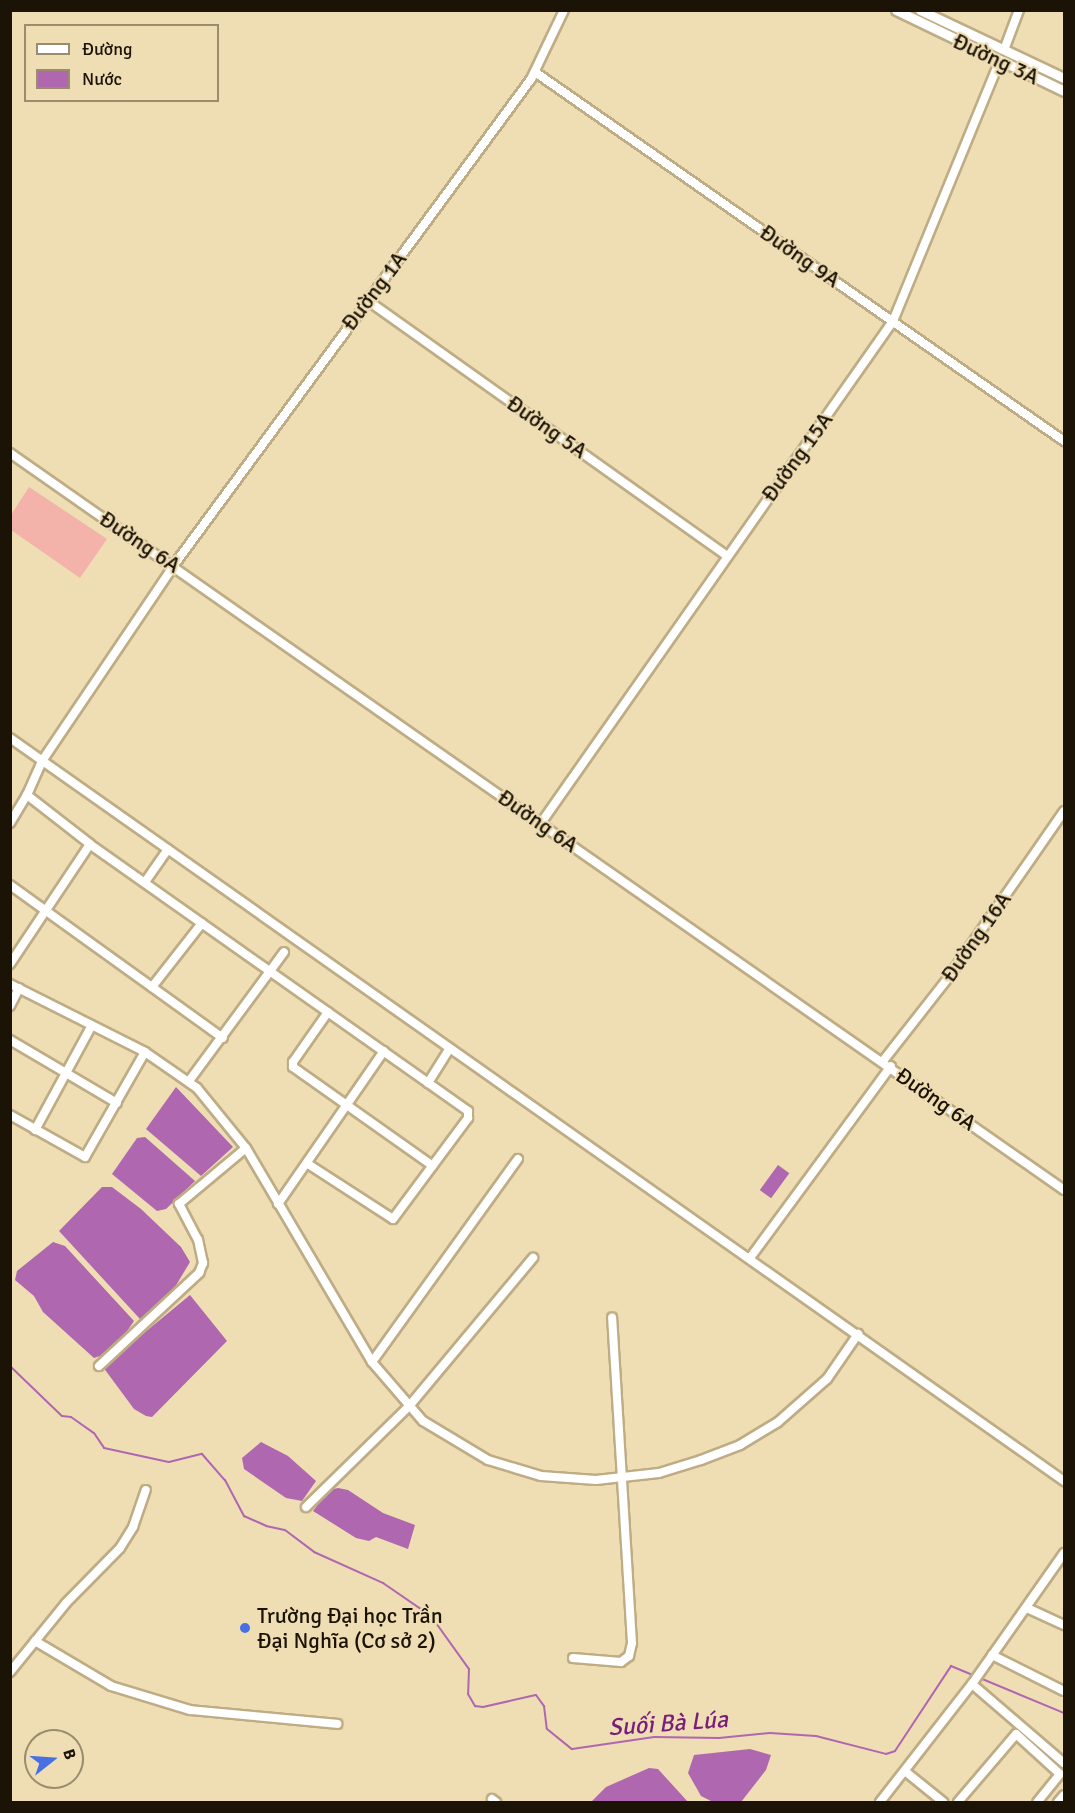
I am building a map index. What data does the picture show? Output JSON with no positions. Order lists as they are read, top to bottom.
{
  "streets": {
    "street": [
      "Đường 3A",
      "Đường 9A",
      "Đường 1A",
      "Đường 5A",
      "Đường 15A",
      "Đường 6A",
      "Đường 16A"
    ]
  },
  "crossings": [
    ["Đường 3A", "Đường 15A"],
    ["Đường 9A", "Đường 1A"],
    ["Đường 9A", "Đường 15A"],
    ["Đường 1A", "Đường 5A"],
    ["Đường 1A", "Đường 6A"],
    ["Đường 5A", "Đường 15A"],
    ["Đường 15A", "Đường 6A"],
    ["Đường 6A", "Đường 16A"]
  ],
  "water": ["Suối Bà Lúa"],
  "places": ["Trường Đại học Trần Đại Nghĩa (Cơ sở 2)"],
  "legend": ["Đường", "Nước"],
  "north": "right"
}
